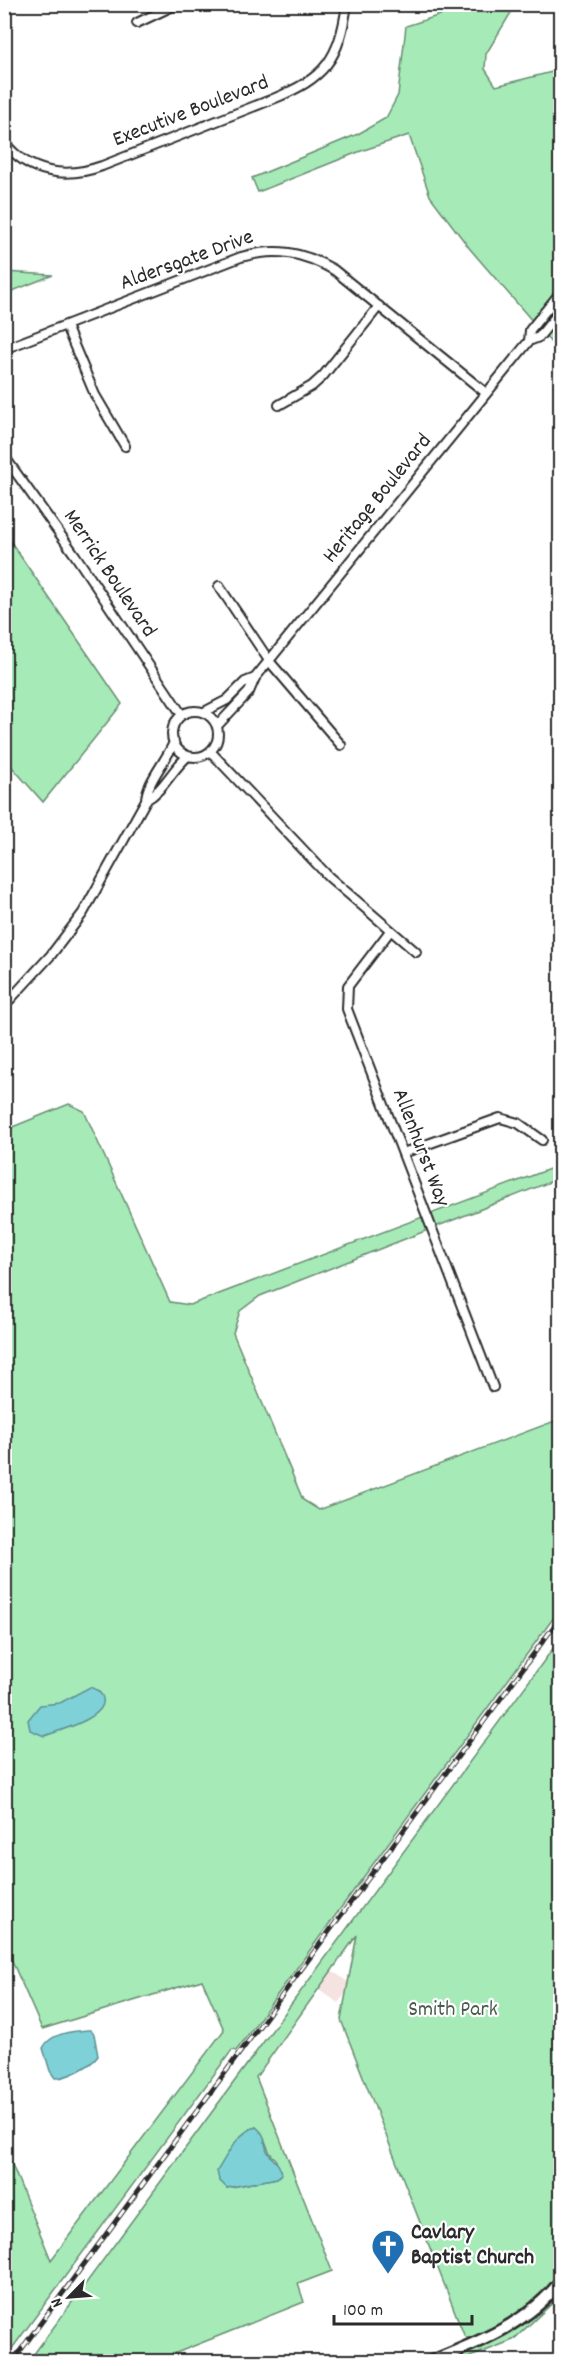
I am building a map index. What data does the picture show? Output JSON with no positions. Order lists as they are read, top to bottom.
{
  "streets": {
    "street": [
      "Executive Boulevard",
      "Aldersgate Drive",
      "Heritage Boulevard",
      "Merrick Boulevard",
      "Allenhurst Way"
    ]
  },
  "crossings": [
    ["Aldersgate Drive", "Heritage Boulevard"],
    ["Heritage Boulevard", "Merrick Boulevard"]
  ],
  "parks": ["Smith Park"],
  "places": {
    "church": ["Cavlary Baptist Church"]
  },
  "scale_bar": "100 m",
  "north": "bottom left"
}
